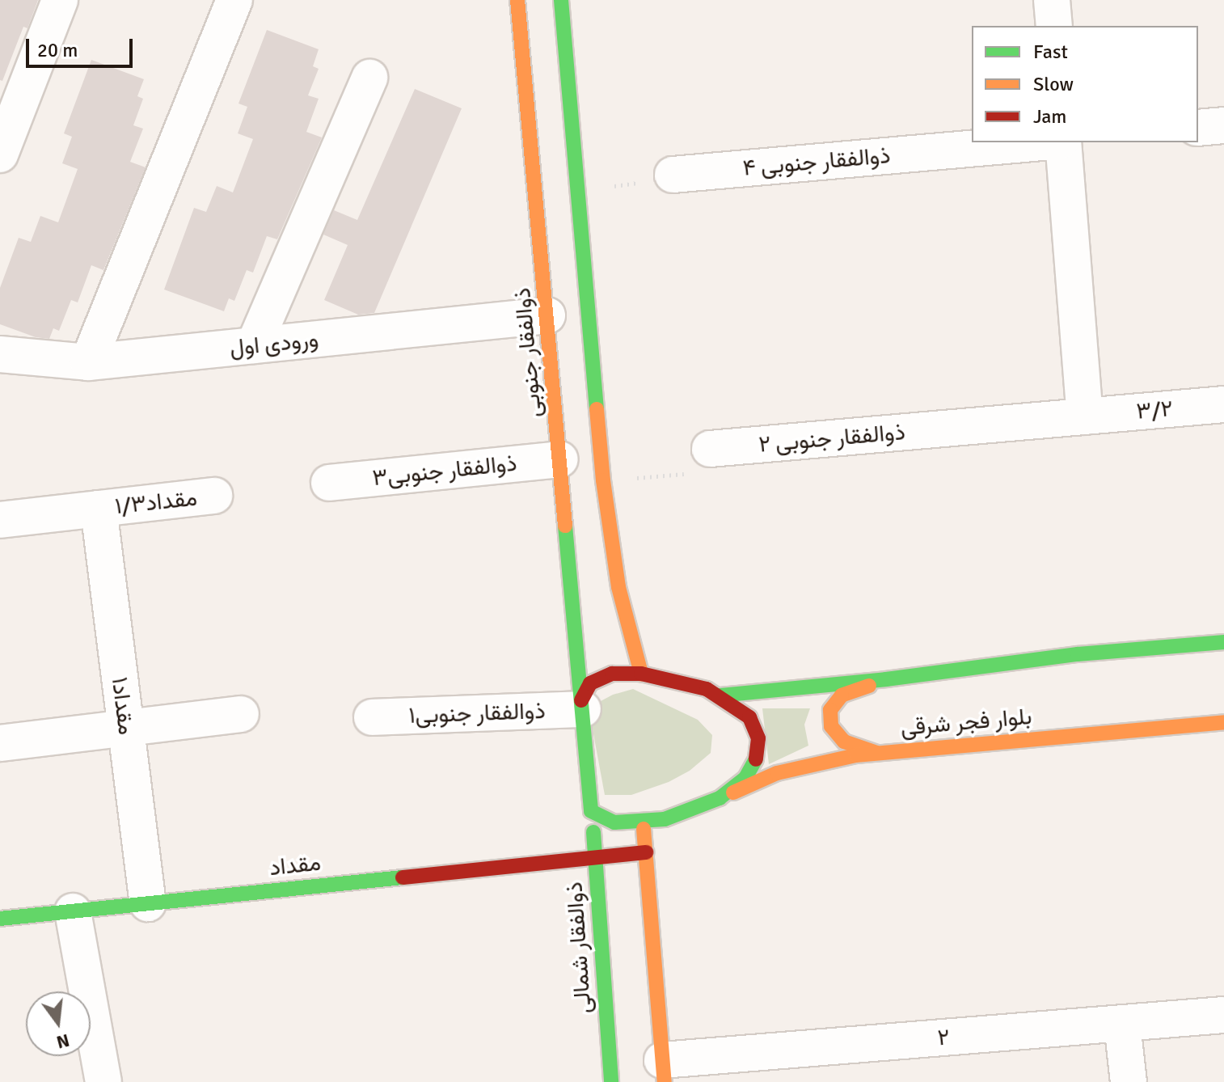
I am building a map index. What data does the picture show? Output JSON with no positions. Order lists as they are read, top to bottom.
{
  "streets": {
    "main road": [
      "ذوالفقار جنوبی",
      "بلوار فجر شرقی",
      "مقداد",
      "ذوالفقار شمالی"
    ],
    "street": [
      "۴ ذوالفقار جنوبی",
      "ورودی اول",
      "۳/۲",
      "۲ ذوالفقار جنوبی",
      "ذوالفقار جنوبی۳",
      "مقداد۱/۳",
      "مقداد۱",
      "ذوالفقار جنوبی۱",
      "۲"
    ]
  },
  "crossings": [
    ["ورودی اول", "ذوالفقار جنوبی"],
    ["ذوالفقار جنوبی", "ذوالفقار جنوبی۳"],
    ["ذوالفقار جنوبی", "ذوالفقار جنوبی۱"],
    ["ذوالفقار جنوبی", "بلوار فجر شرقی"],
    ["ذوالفقار جنوبی", "ذوالفقار شمالی"],
    ["۳/۲", "۲ ذوالفقار جنوبی"],
    ["مقداد۱/۳", "مقداد۱"],
    ["مقداد۱", "مقداد"],
    ["ذوالفقار جنوبی۱", "بلوار فجر شرقی"],
    ["ذوالفقار جنوبی۱", "ذوالفقار شمالی"],
    ["بلوار فجر شرقی", "ذوالفقار شمالی"],
    ["مقداد", "ذوالفقار شمالی"]
  ],
  "legend": ["Fast", "Slow", "Jam"],
  "scale_bar": "20 m",
  "north": "bottom"
}
